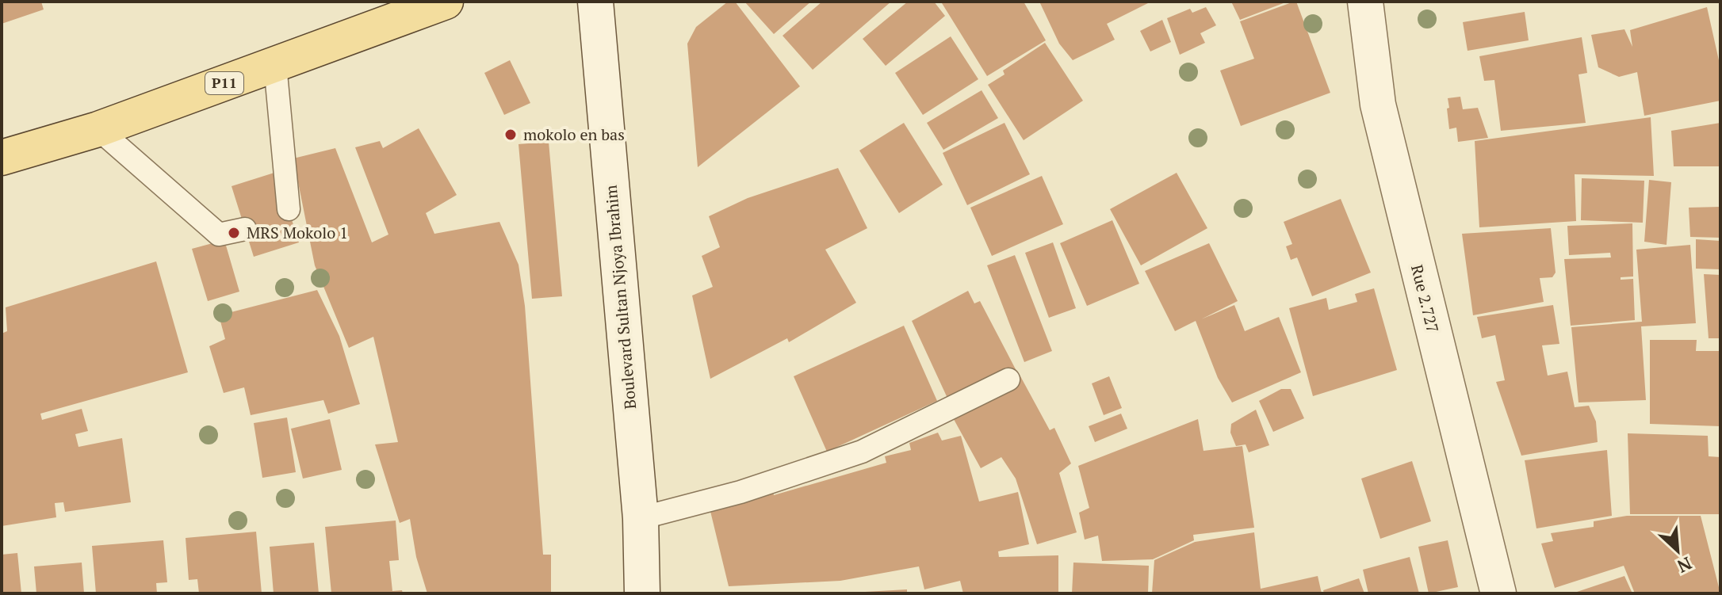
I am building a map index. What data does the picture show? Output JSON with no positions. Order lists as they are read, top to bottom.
{
  "streets": {
    "main road": ["P11"],
    "street": ["Boulevard Sultan Njoya Ibrahim", "Rue 2.727"]
  },
  "places": ["mokolo en bas", "MRS Mokolo 1"],
  "north": "bottom right"
}
